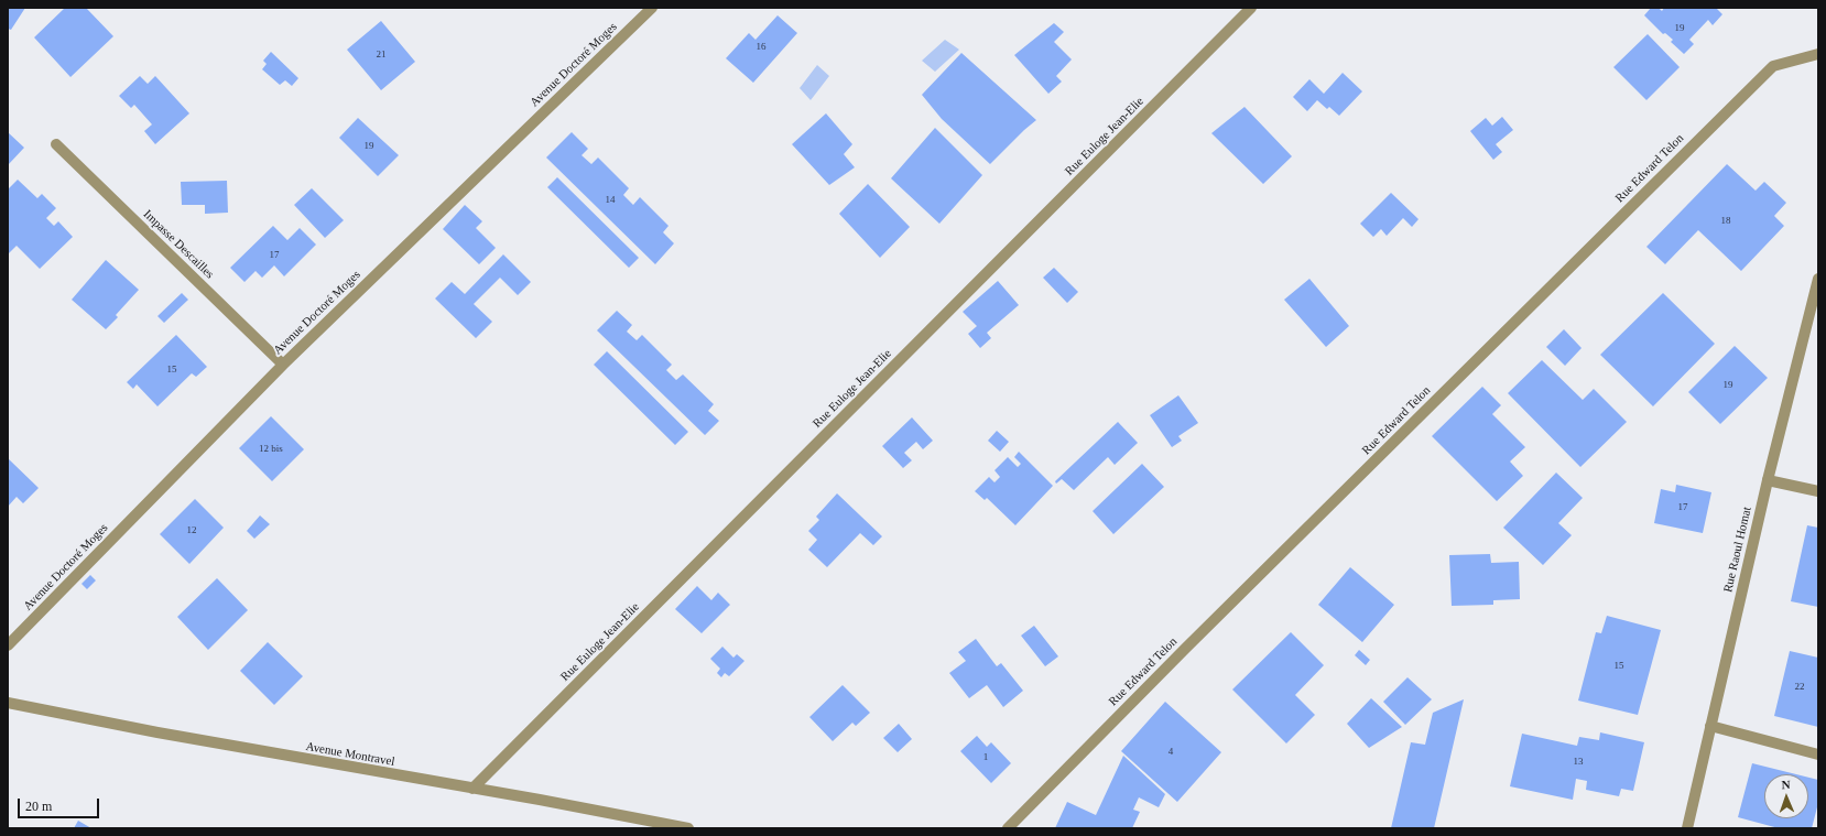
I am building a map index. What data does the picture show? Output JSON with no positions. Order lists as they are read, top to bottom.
{
  "streets": {
    "street": [
      "Avenue Doctoré Moges",
      "Rue Euloge Jean-Elie",
      "Rue Edward Telon",
      "Impasse Descailles",
      "Rue Raoul Homat",
      "Avenue Montravel"
    ]
  },
  "crossings": [
    ["Avenue Doctoré Moges", "Impasse Descailles"],
    ["Rue Euloge Jean-Elie", "Avenue Montravel"]
  ],
  "house_numbers": [
    "19",
    "16",
    "21",
    "19",
    "14",
    "18",
    "17",
    "15",
    "19",
    "12 bis",
    "17",
    "12",
    "15",
    "22",
    "4",
    "1",
    "13"
  ],
  "scale_bar": "20 m",
  "north": "top"
}
